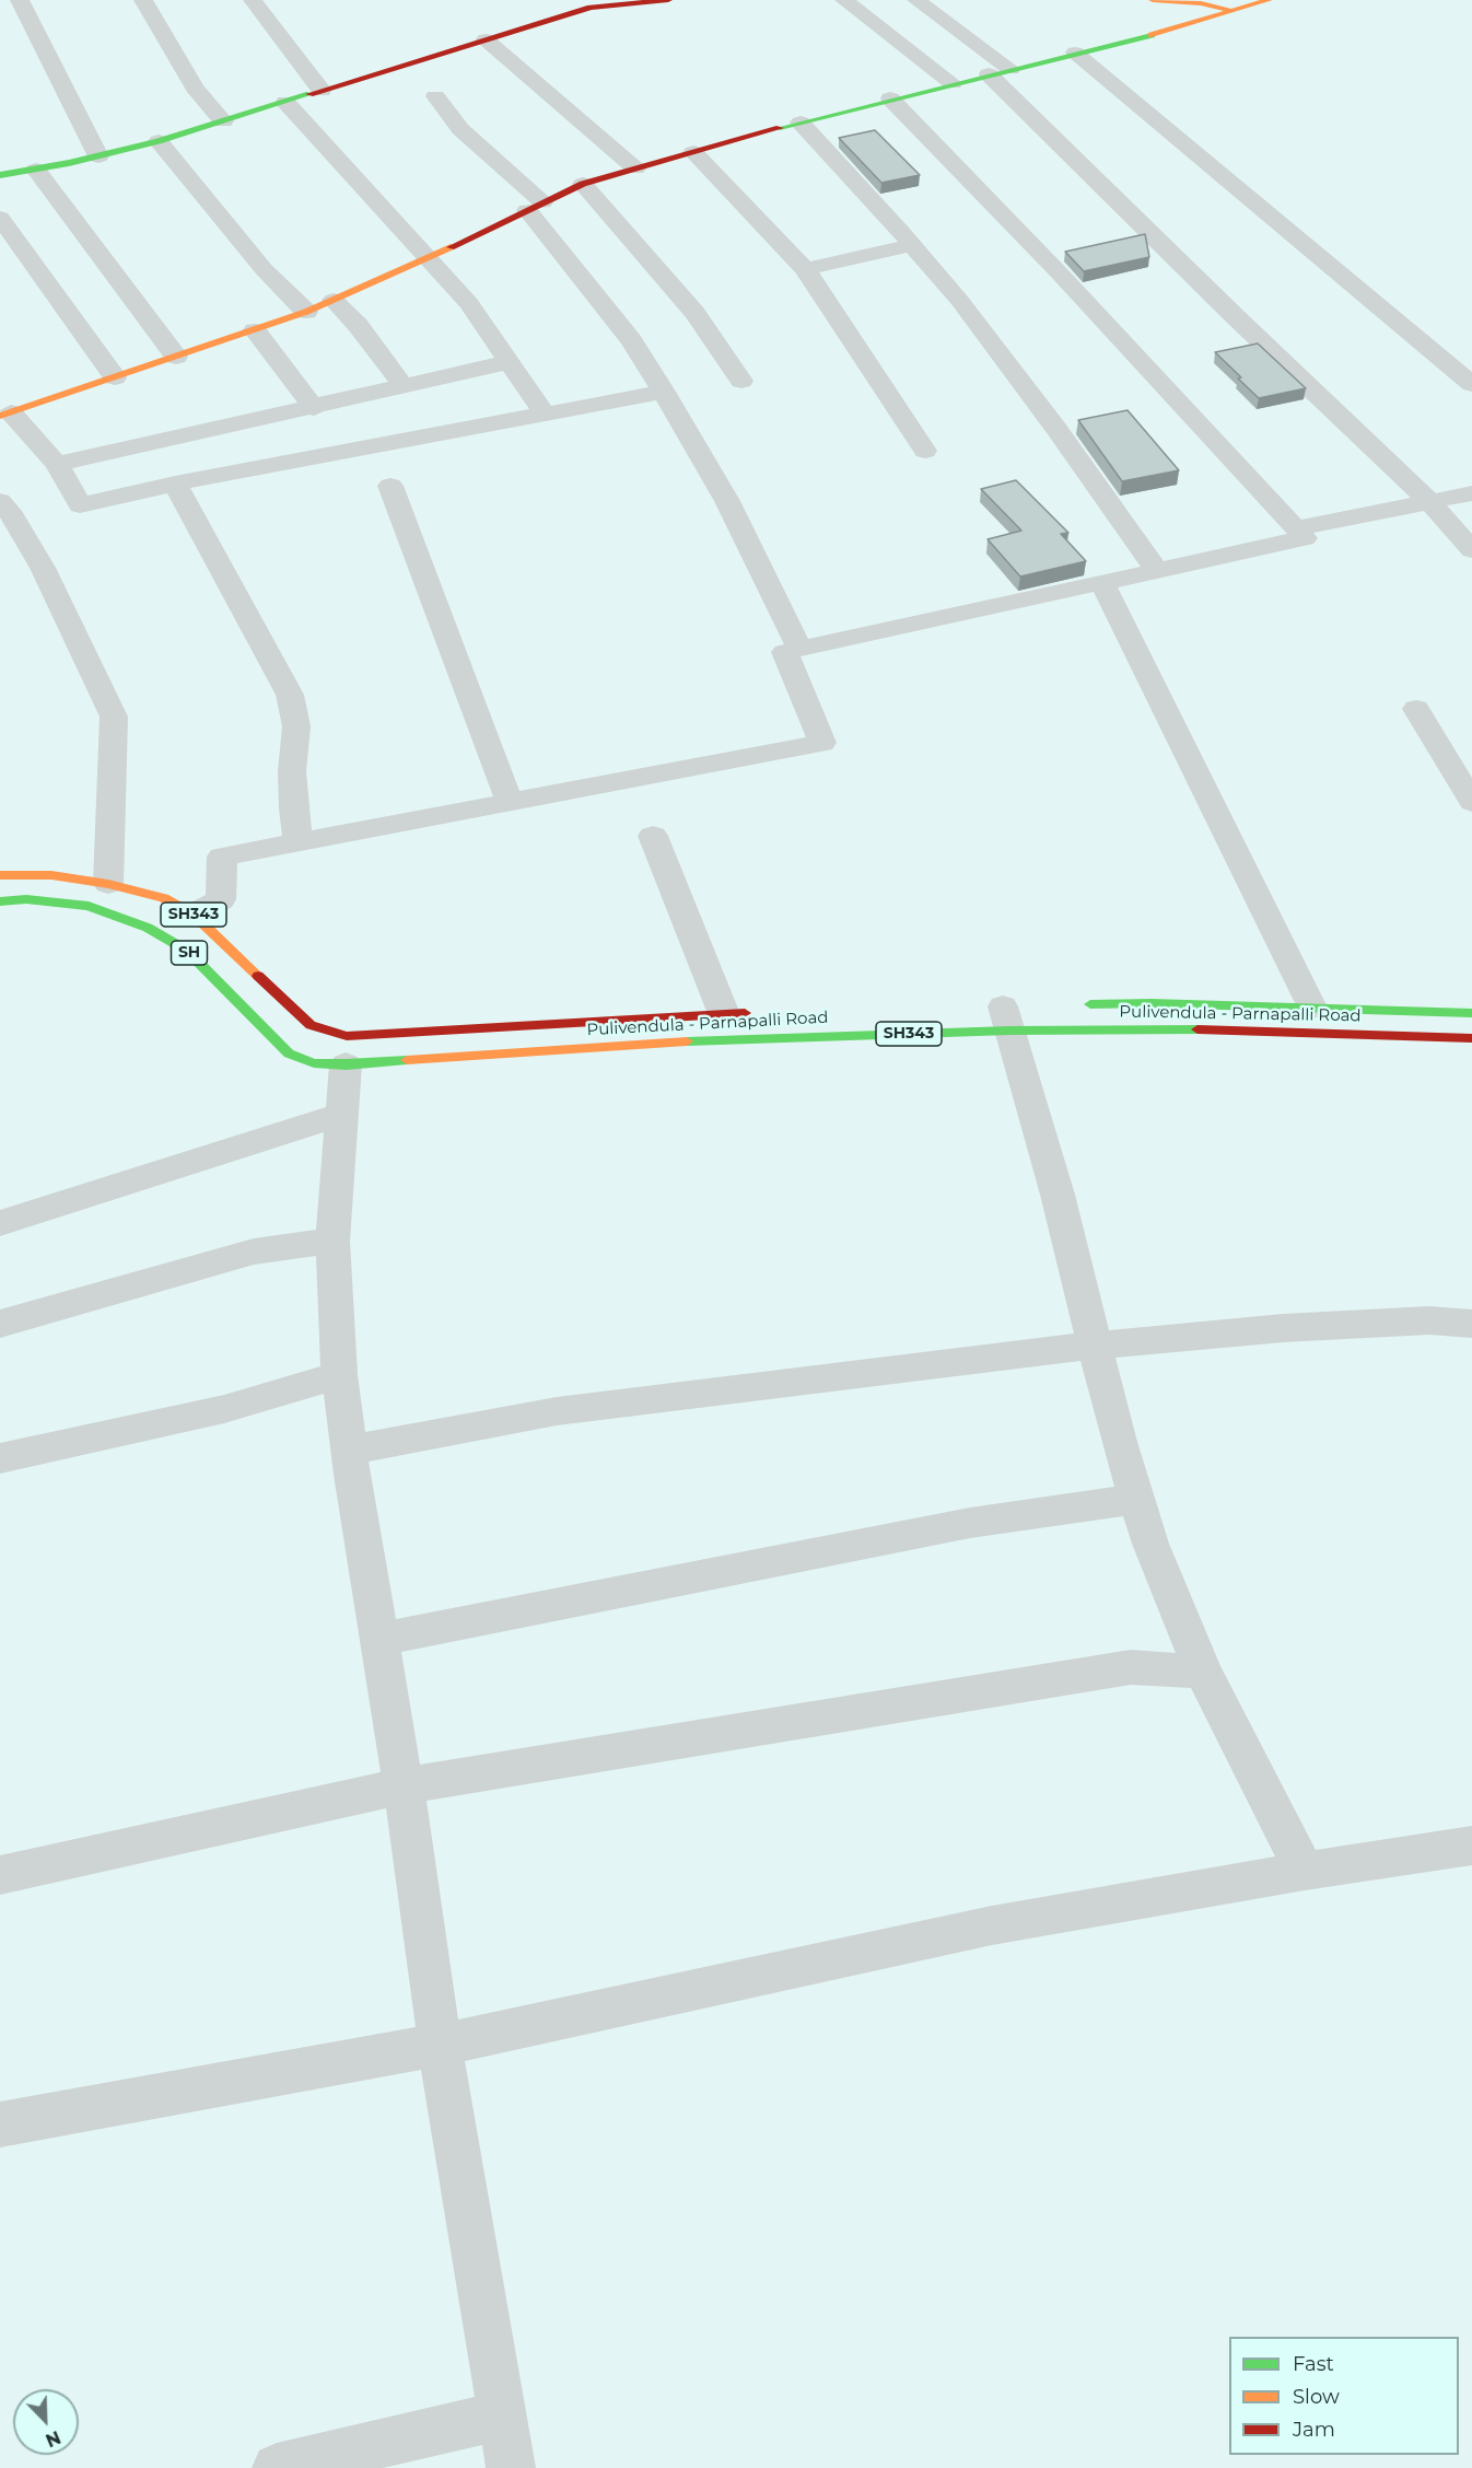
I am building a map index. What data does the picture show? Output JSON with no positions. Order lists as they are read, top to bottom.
{
  "streets": {
    "street": ["SH343", "SH", "Pulivendula - Parnapalli Road"]
  },
  "legend": ["Fast", "Slow", "Jam"],
  "north": "bottom right"
}
